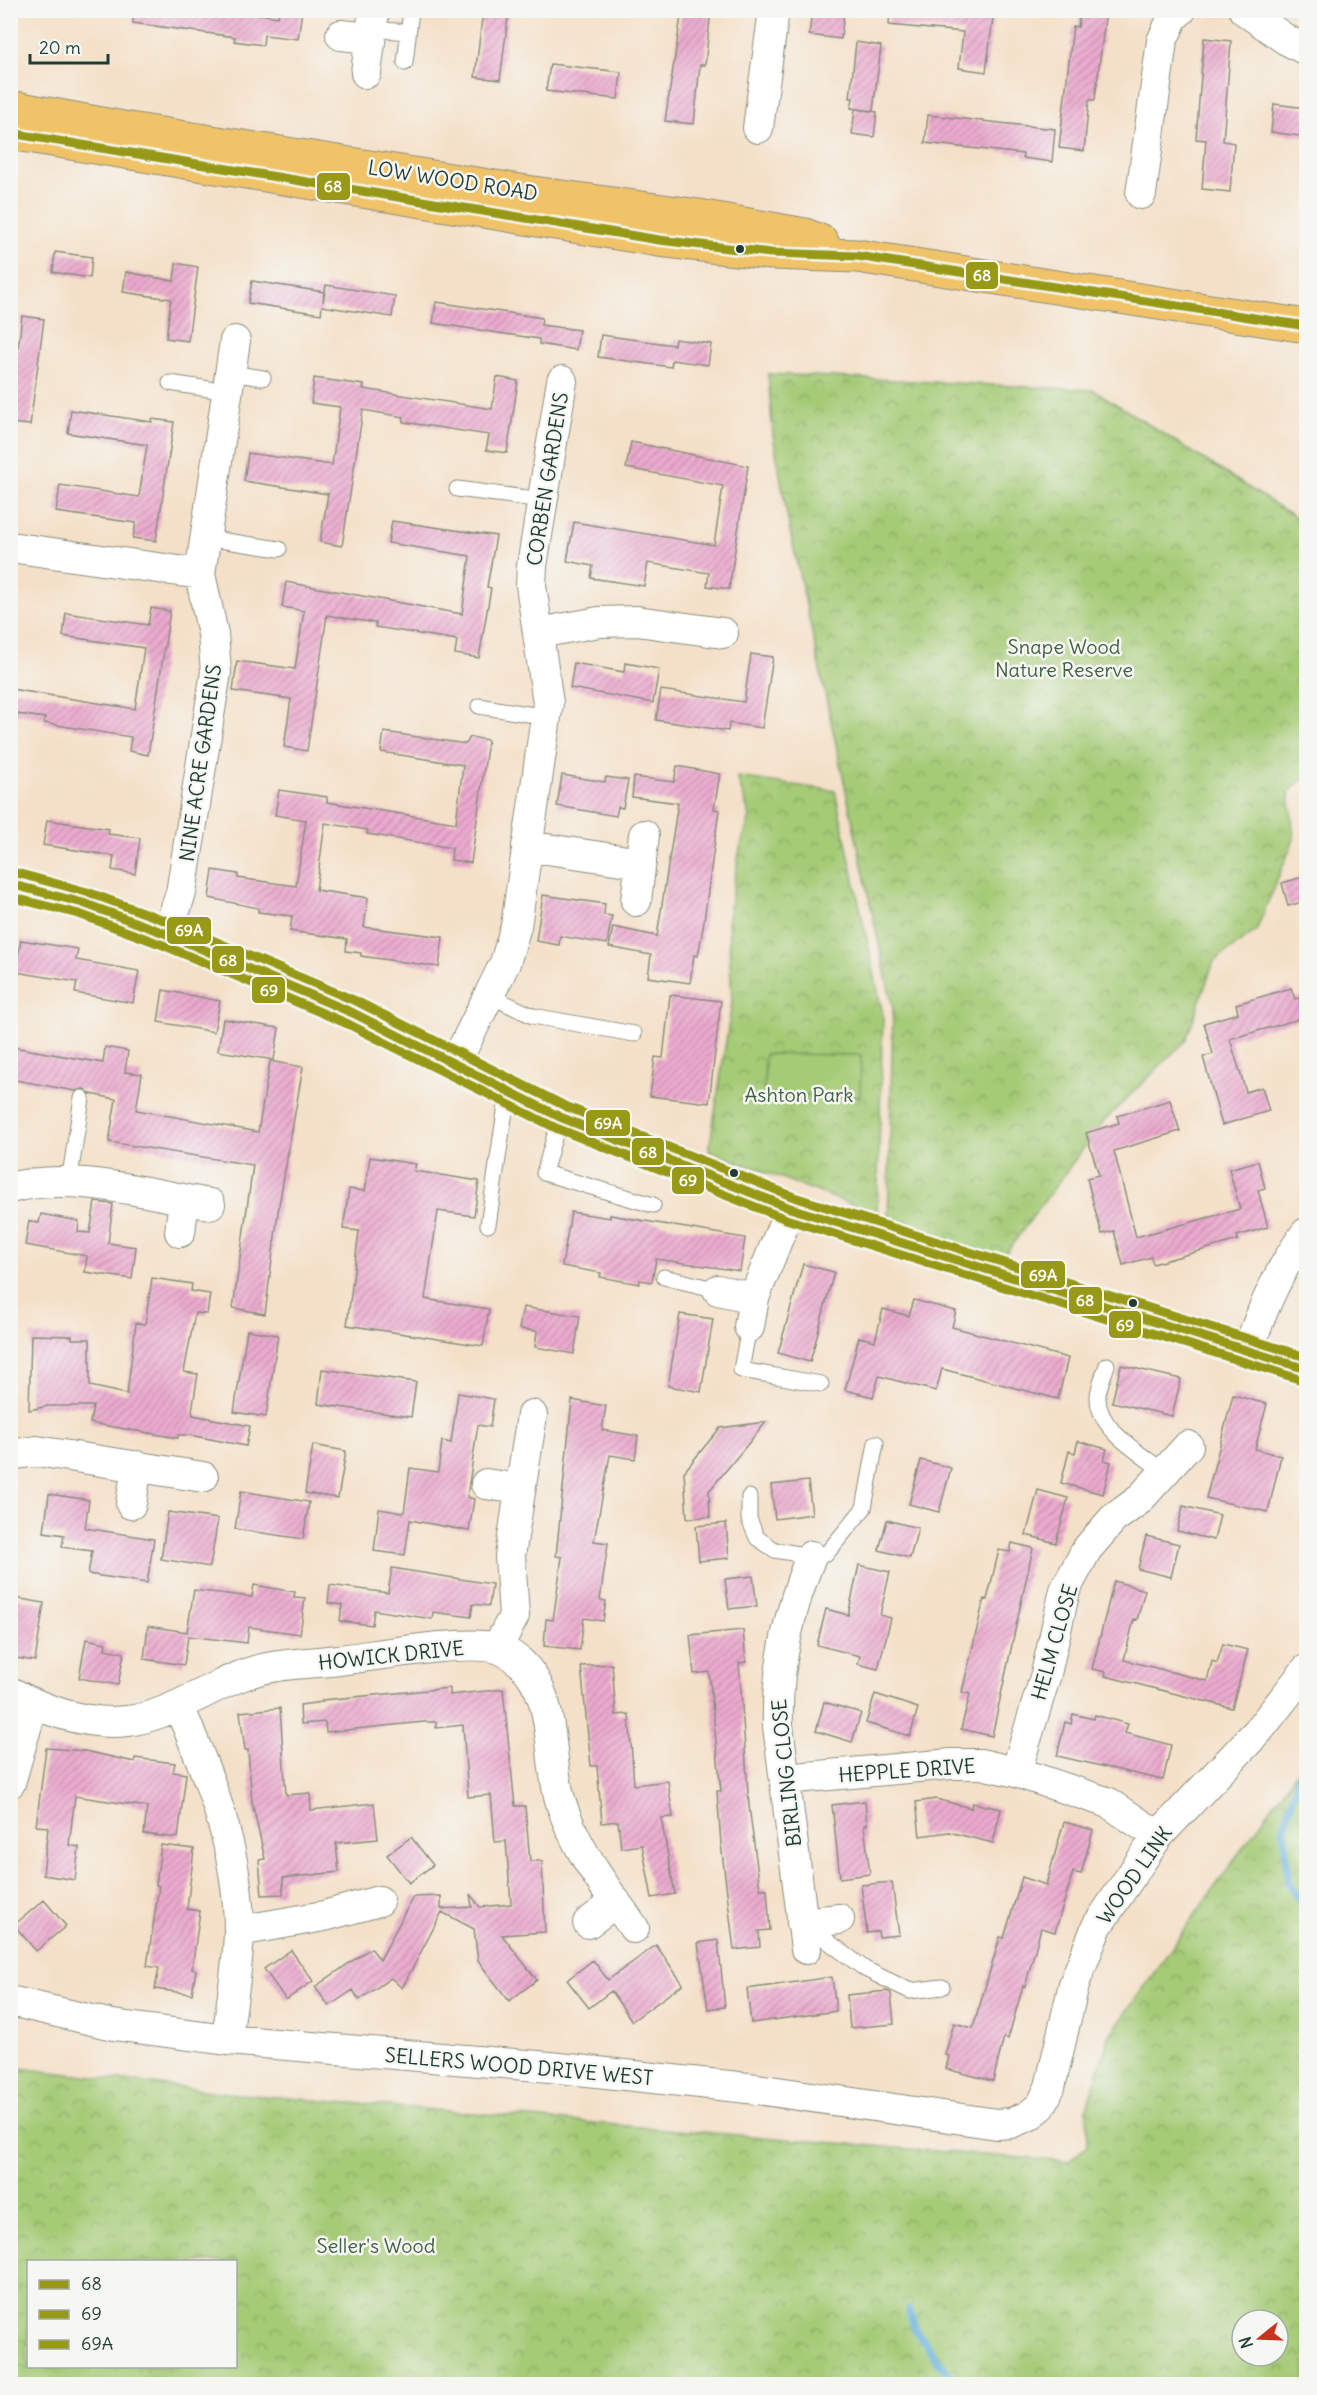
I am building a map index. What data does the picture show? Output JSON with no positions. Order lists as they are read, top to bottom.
{
  "streets": {
    "main road": ["LOW WOOD ROAD"],
    "street": [
      "CORBEN GARDENS",
      "NINE ACRE GARDENS",
      "HELM CLOSE",
      "HOWICK DRIVE",
      "HEPPLE DRIVE",
      "BIRLING CLOSE",
      "WOOD LINK",
      "SELLERS WOOD DRIVE WEST"
    ]
  },
  "crossings": [
    ["HELM CLOSE", "HEPPLE DRIVE"],
    ["HEPPLE DRIVE", "BIRLING CLOSE"],
    ["HEPPLE DRIVE", "WOOD LINK"],
    ["WOOD LINK", "SELLERS WOOD DRIVE WEST"]
  ],
  "parks": ["Snape Wood Nature Reserve", "Ashton Park", "Seller's Wood"],
  "lines": ["transit line 68", "transit line 69A", "transit line 69"],
  "legend": ["68", "69", "69A"],
  "scale_bar": "20 m",
  "north": "left"
}
